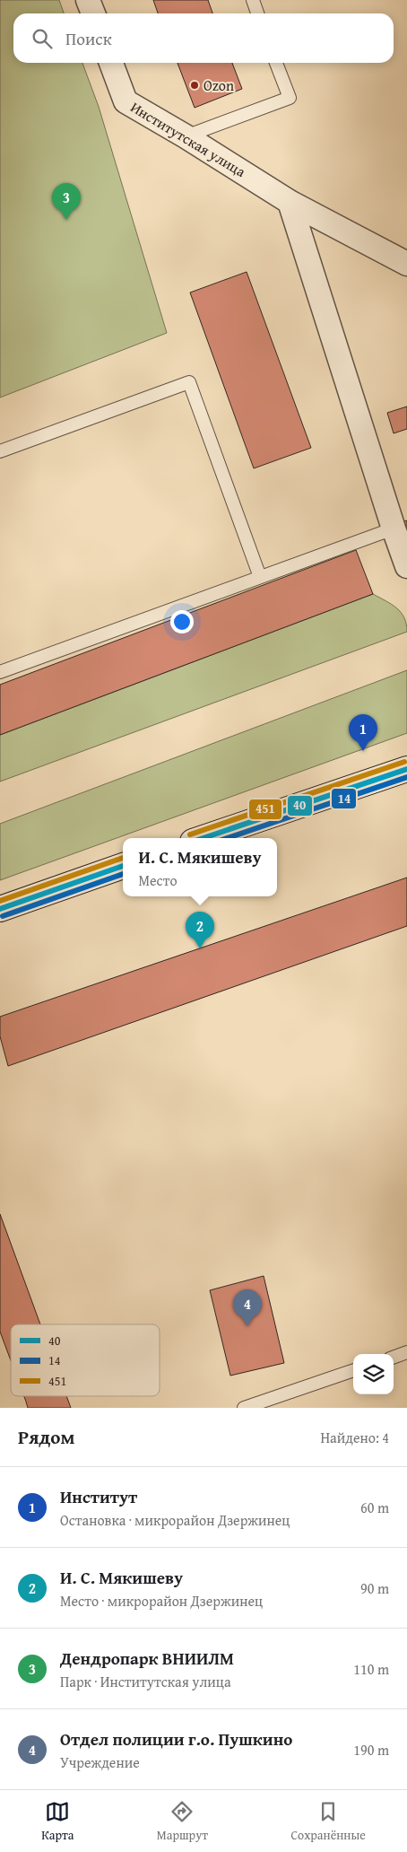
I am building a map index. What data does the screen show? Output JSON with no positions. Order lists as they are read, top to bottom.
{
  "streets": {
    "street": ["Институтская улица"]
  },
  "places": ["Ozon"],
  "lines": ["transit line 451", "transit line 40", "transit line 14"],
  "legend": ["40", "14", "451"],
  "page": {
    "search": "Поиск",
    "pins": [
      "3",
      "1",
      "2",
      "4"
    ],
    "popup": ["И. С. Мякишеву", "Место"],
    "heading": ["Рядом", "Найдено: 4"],
    "list": [
      {
        "mark": "1",
        "name": "Институт",
        "note": "Остановка · микрорайон Дзержинец",
        "value": "60 m"
      },
      {
        "mark": "2",
        "name": "И. С. Мякишеву",
        "note": "Место · микрорайон Дзержинец",
        "value": "90 m"
      },
      {
        "mark": "3",
        "name": "Дендропарк ВНИИЛМ",
        "note": "Парк · Институтская улица",
        "value": "110 m"
      },
      {
        "mark": "4",
        "name": "Отдел полиции г.о. Пушкино",
        "note": "Учреждение",
        "value": "190 m"
      }
    ],
    "nav": ["Карта", "Маршрут", "Сохранённые"]
  }
}
